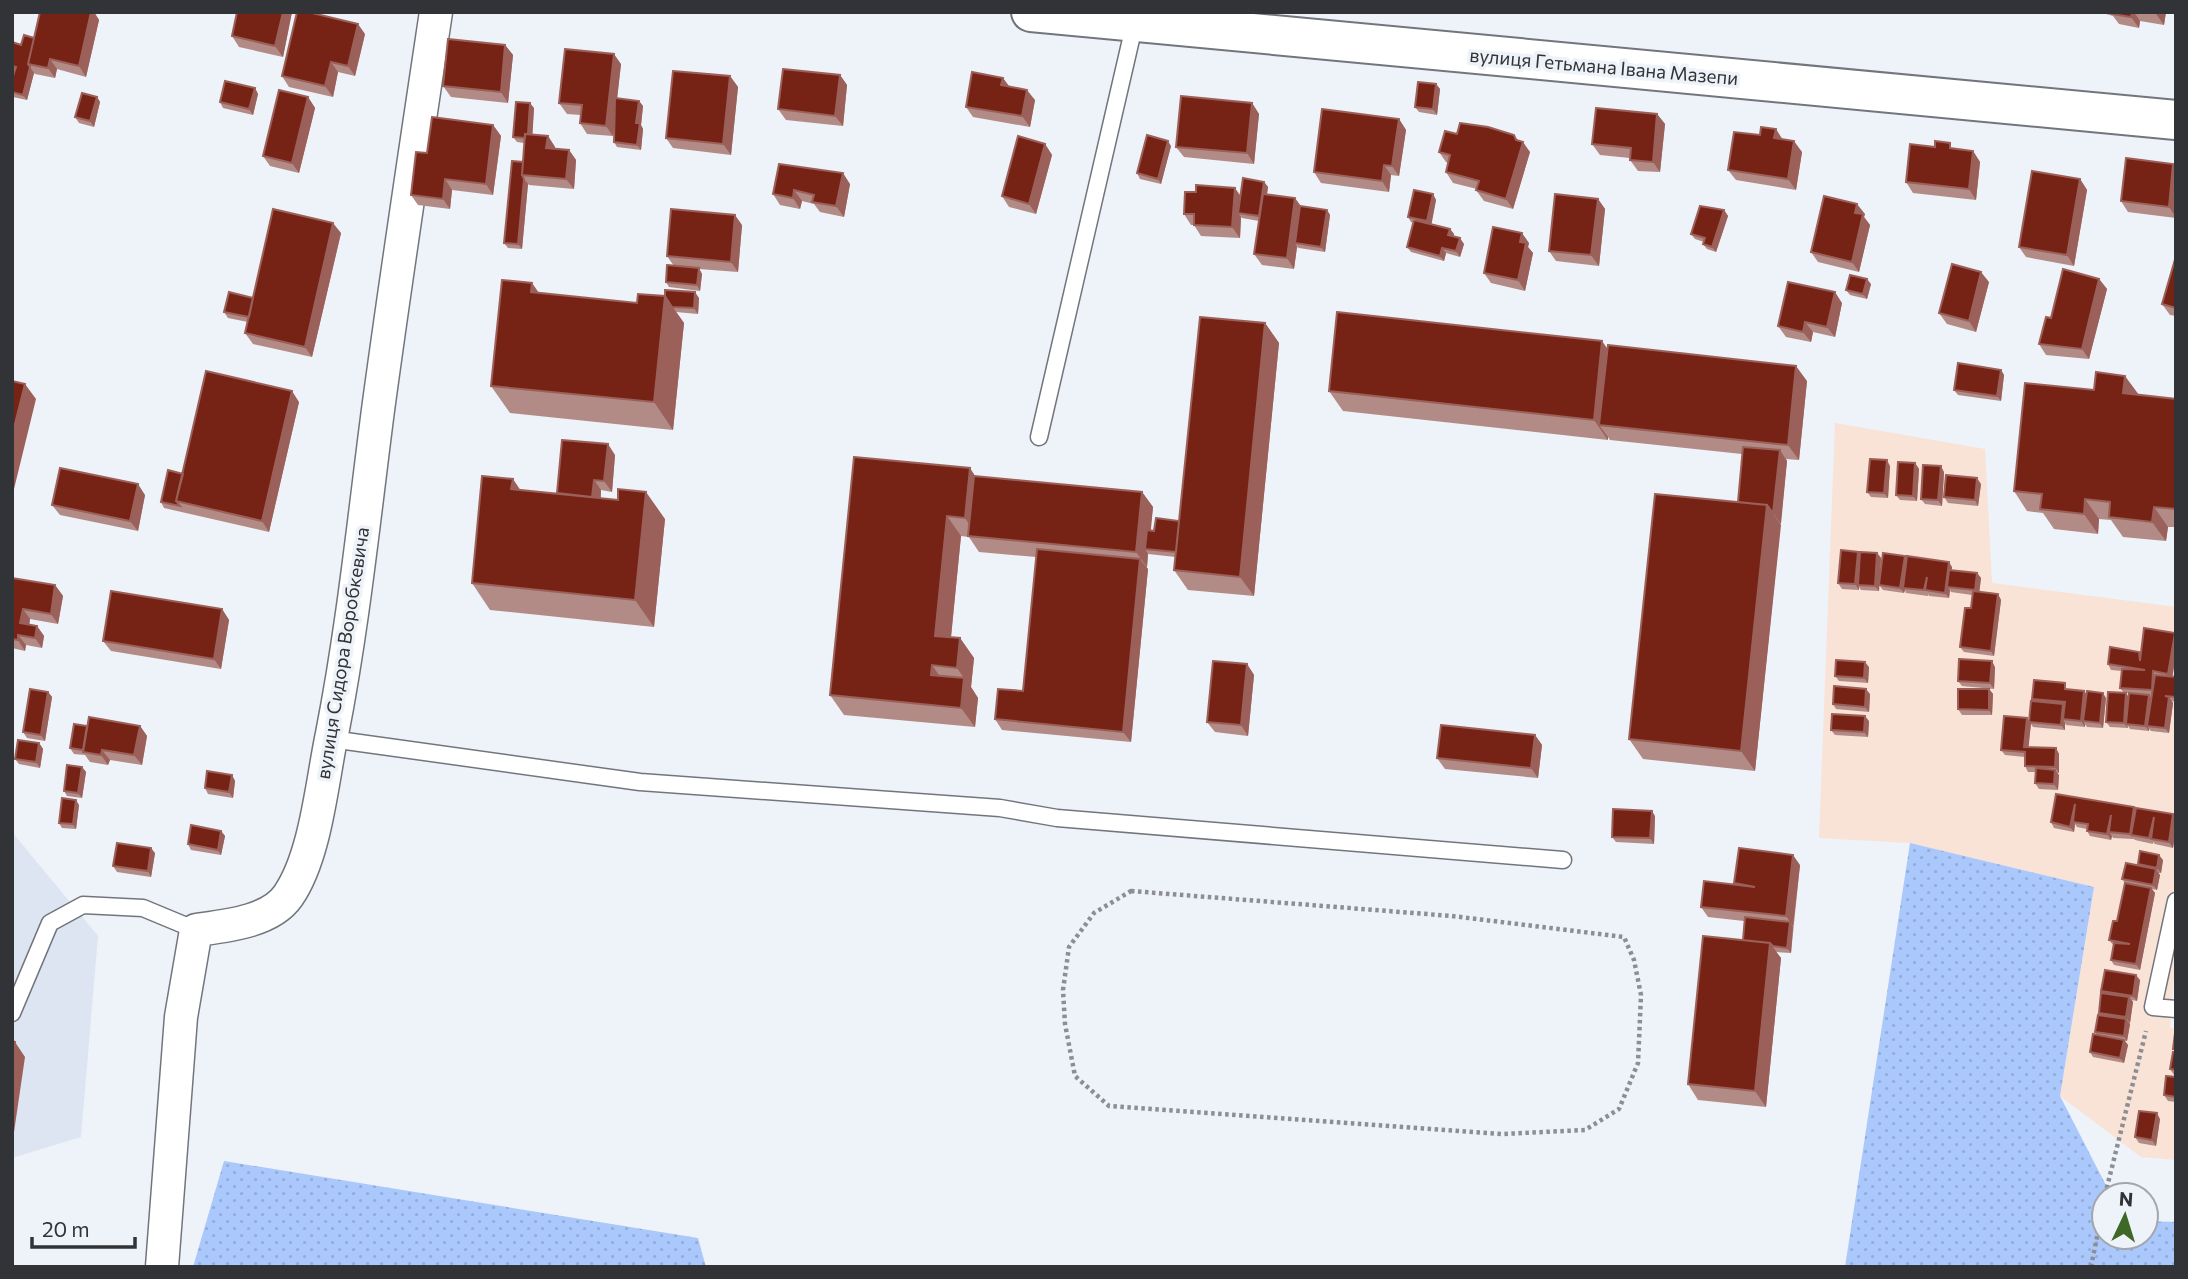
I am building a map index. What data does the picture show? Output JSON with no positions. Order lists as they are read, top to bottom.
{
  "streets": {
    "main road": ["вулиця Гетьмана Івана Мазепи"],
    "street": ["вулиця Сидора Воробкевича"]
  },
  "scale_bar": "20 m",
  "north": "top"
}
